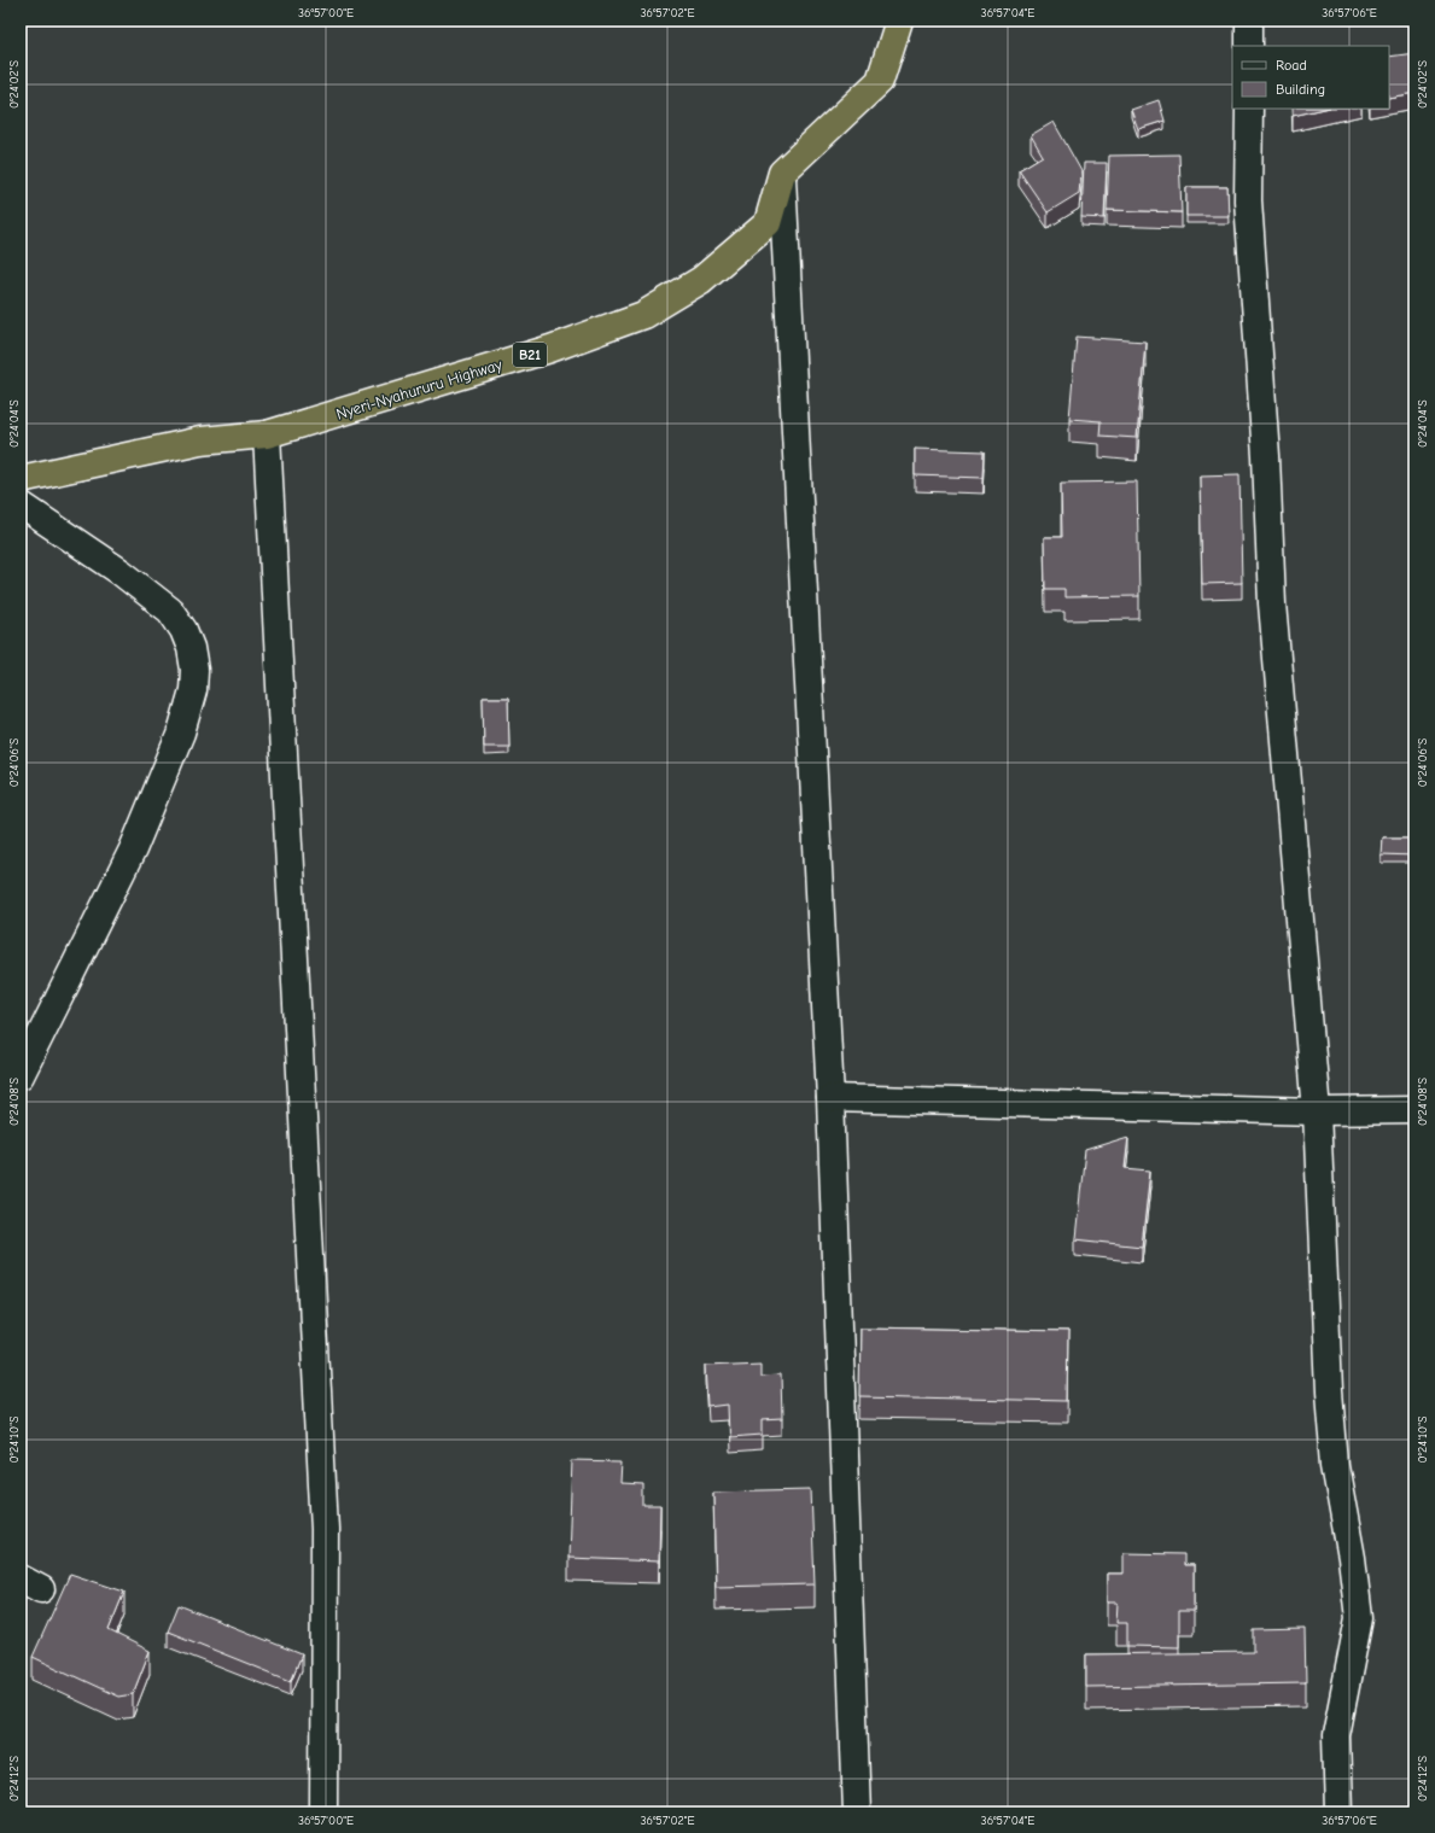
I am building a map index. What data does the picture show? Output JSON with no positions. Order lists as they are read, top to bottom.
{
  "streets": {
    "highway": ["B21", "Nyeri-Nyahururu Highway"]
  },
  "legend": ["Road", "Building"],
  "coordinates": [
    "36°57'00\"E",
    "36°57'02\"E",
    "36°57'04\"E",
    "36°57'06\"E",
    "0°24'02\"S",
    "0°24'04\"S",
    "0°24'06\"S",
    "0°24'08\"S",
    "0°24'10\"S",
    "0°24'12\"S"
  ]
}
